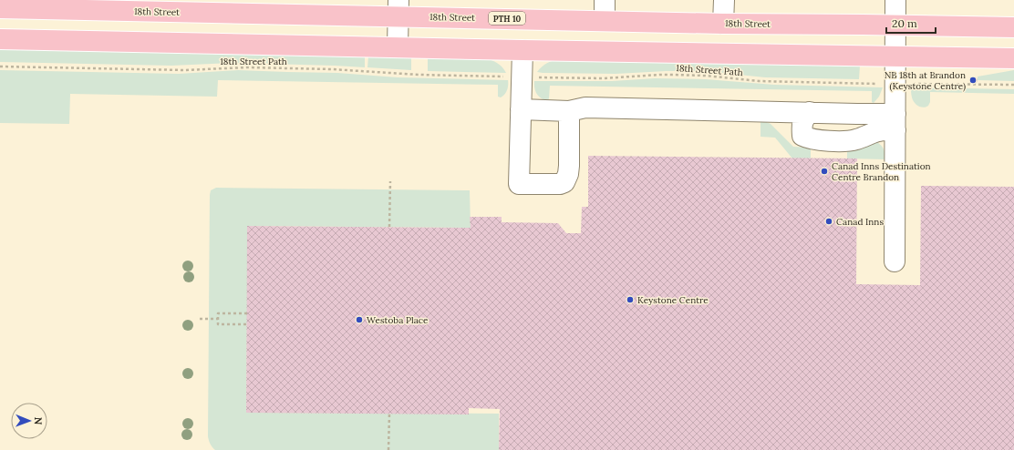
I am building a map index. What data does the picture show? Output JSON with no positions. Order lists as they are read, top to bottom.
{
  "streets": {
    "main road": ["18th Street", "PTH 10"],
    "path": ["18th Street Path"]
  },
  "places": [
    "NB 18th at Brandon (Keystone Centre)",
    "Canad Inns Destination Centre Brandon",
    "Canad Inns",
    "Keystone Centre",
    "Westoba Place"
  ],
  "scale_bar": "20 m",
  "north": "right"
}
